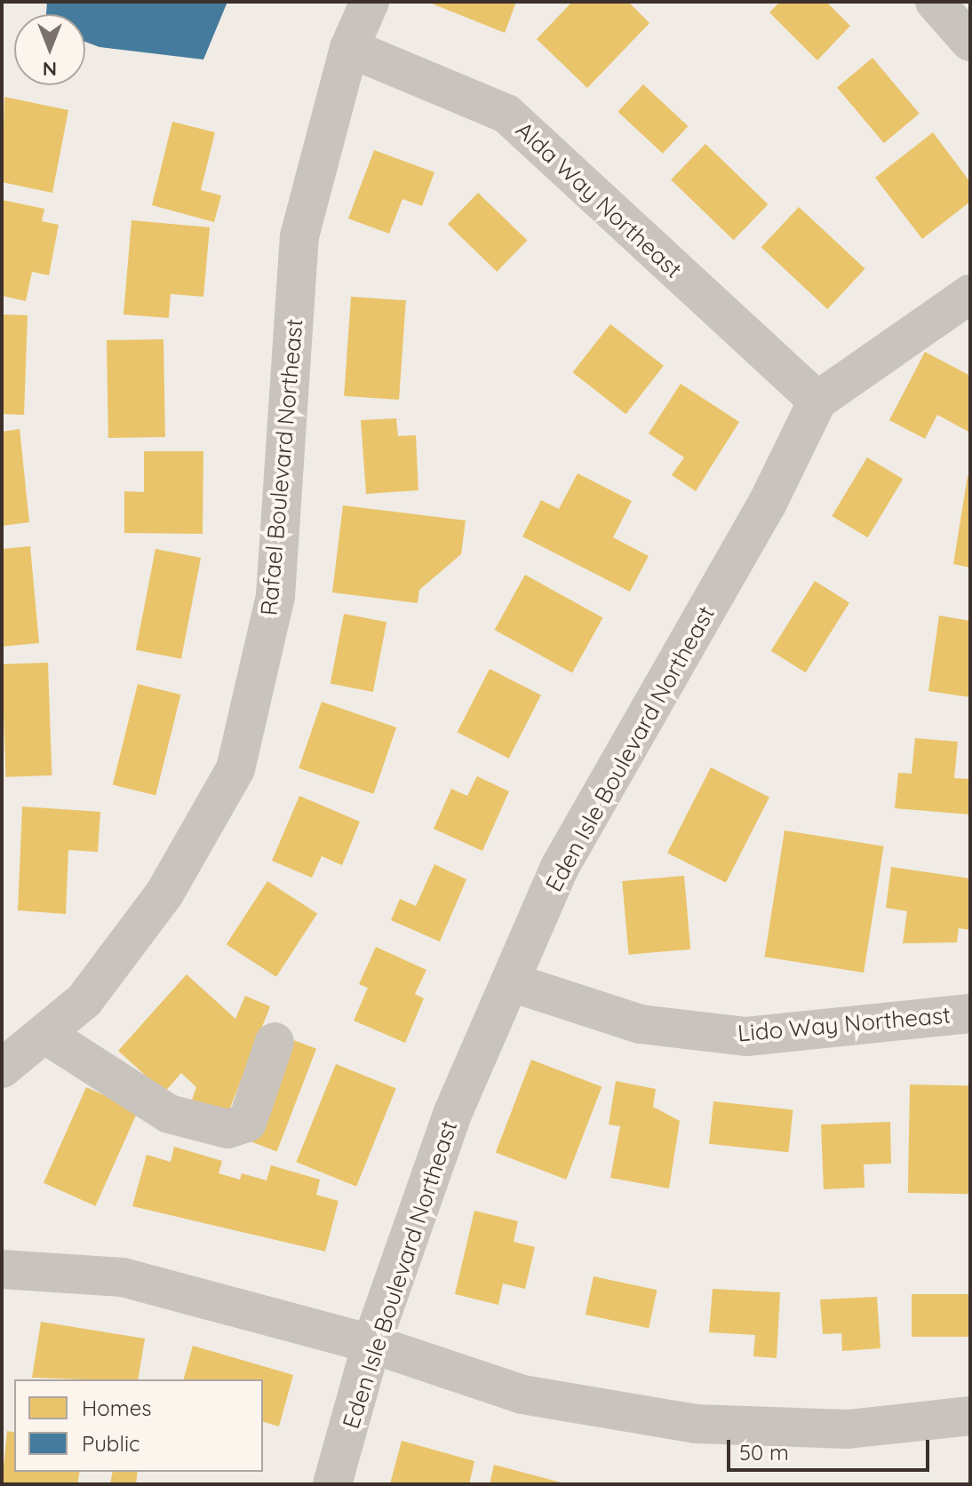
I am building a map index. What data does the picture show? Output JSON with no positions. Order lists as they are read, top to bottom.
{
  "streets": {
    "street": [
      "Alda Way Northeast",
      "Rafael Boulevard Northeast",
      "Eden Isle Boulevard Northeast",
      "Lido Way Northeast"
    ]
  },
  "crossings": [
    ["Alda Way Northeast", "Rafael Boulevard Northeast"],
    ["Alda Way Northeast", "Eden Isle Boulevard Northeast"],
    ["Eden Isle Boulevard Northeast", "Lido Way Northeast"]
  ],
  "legend": ["Homes", "Public"],
  "scale_bar": "50 m",
  "north": "bottom"
}
